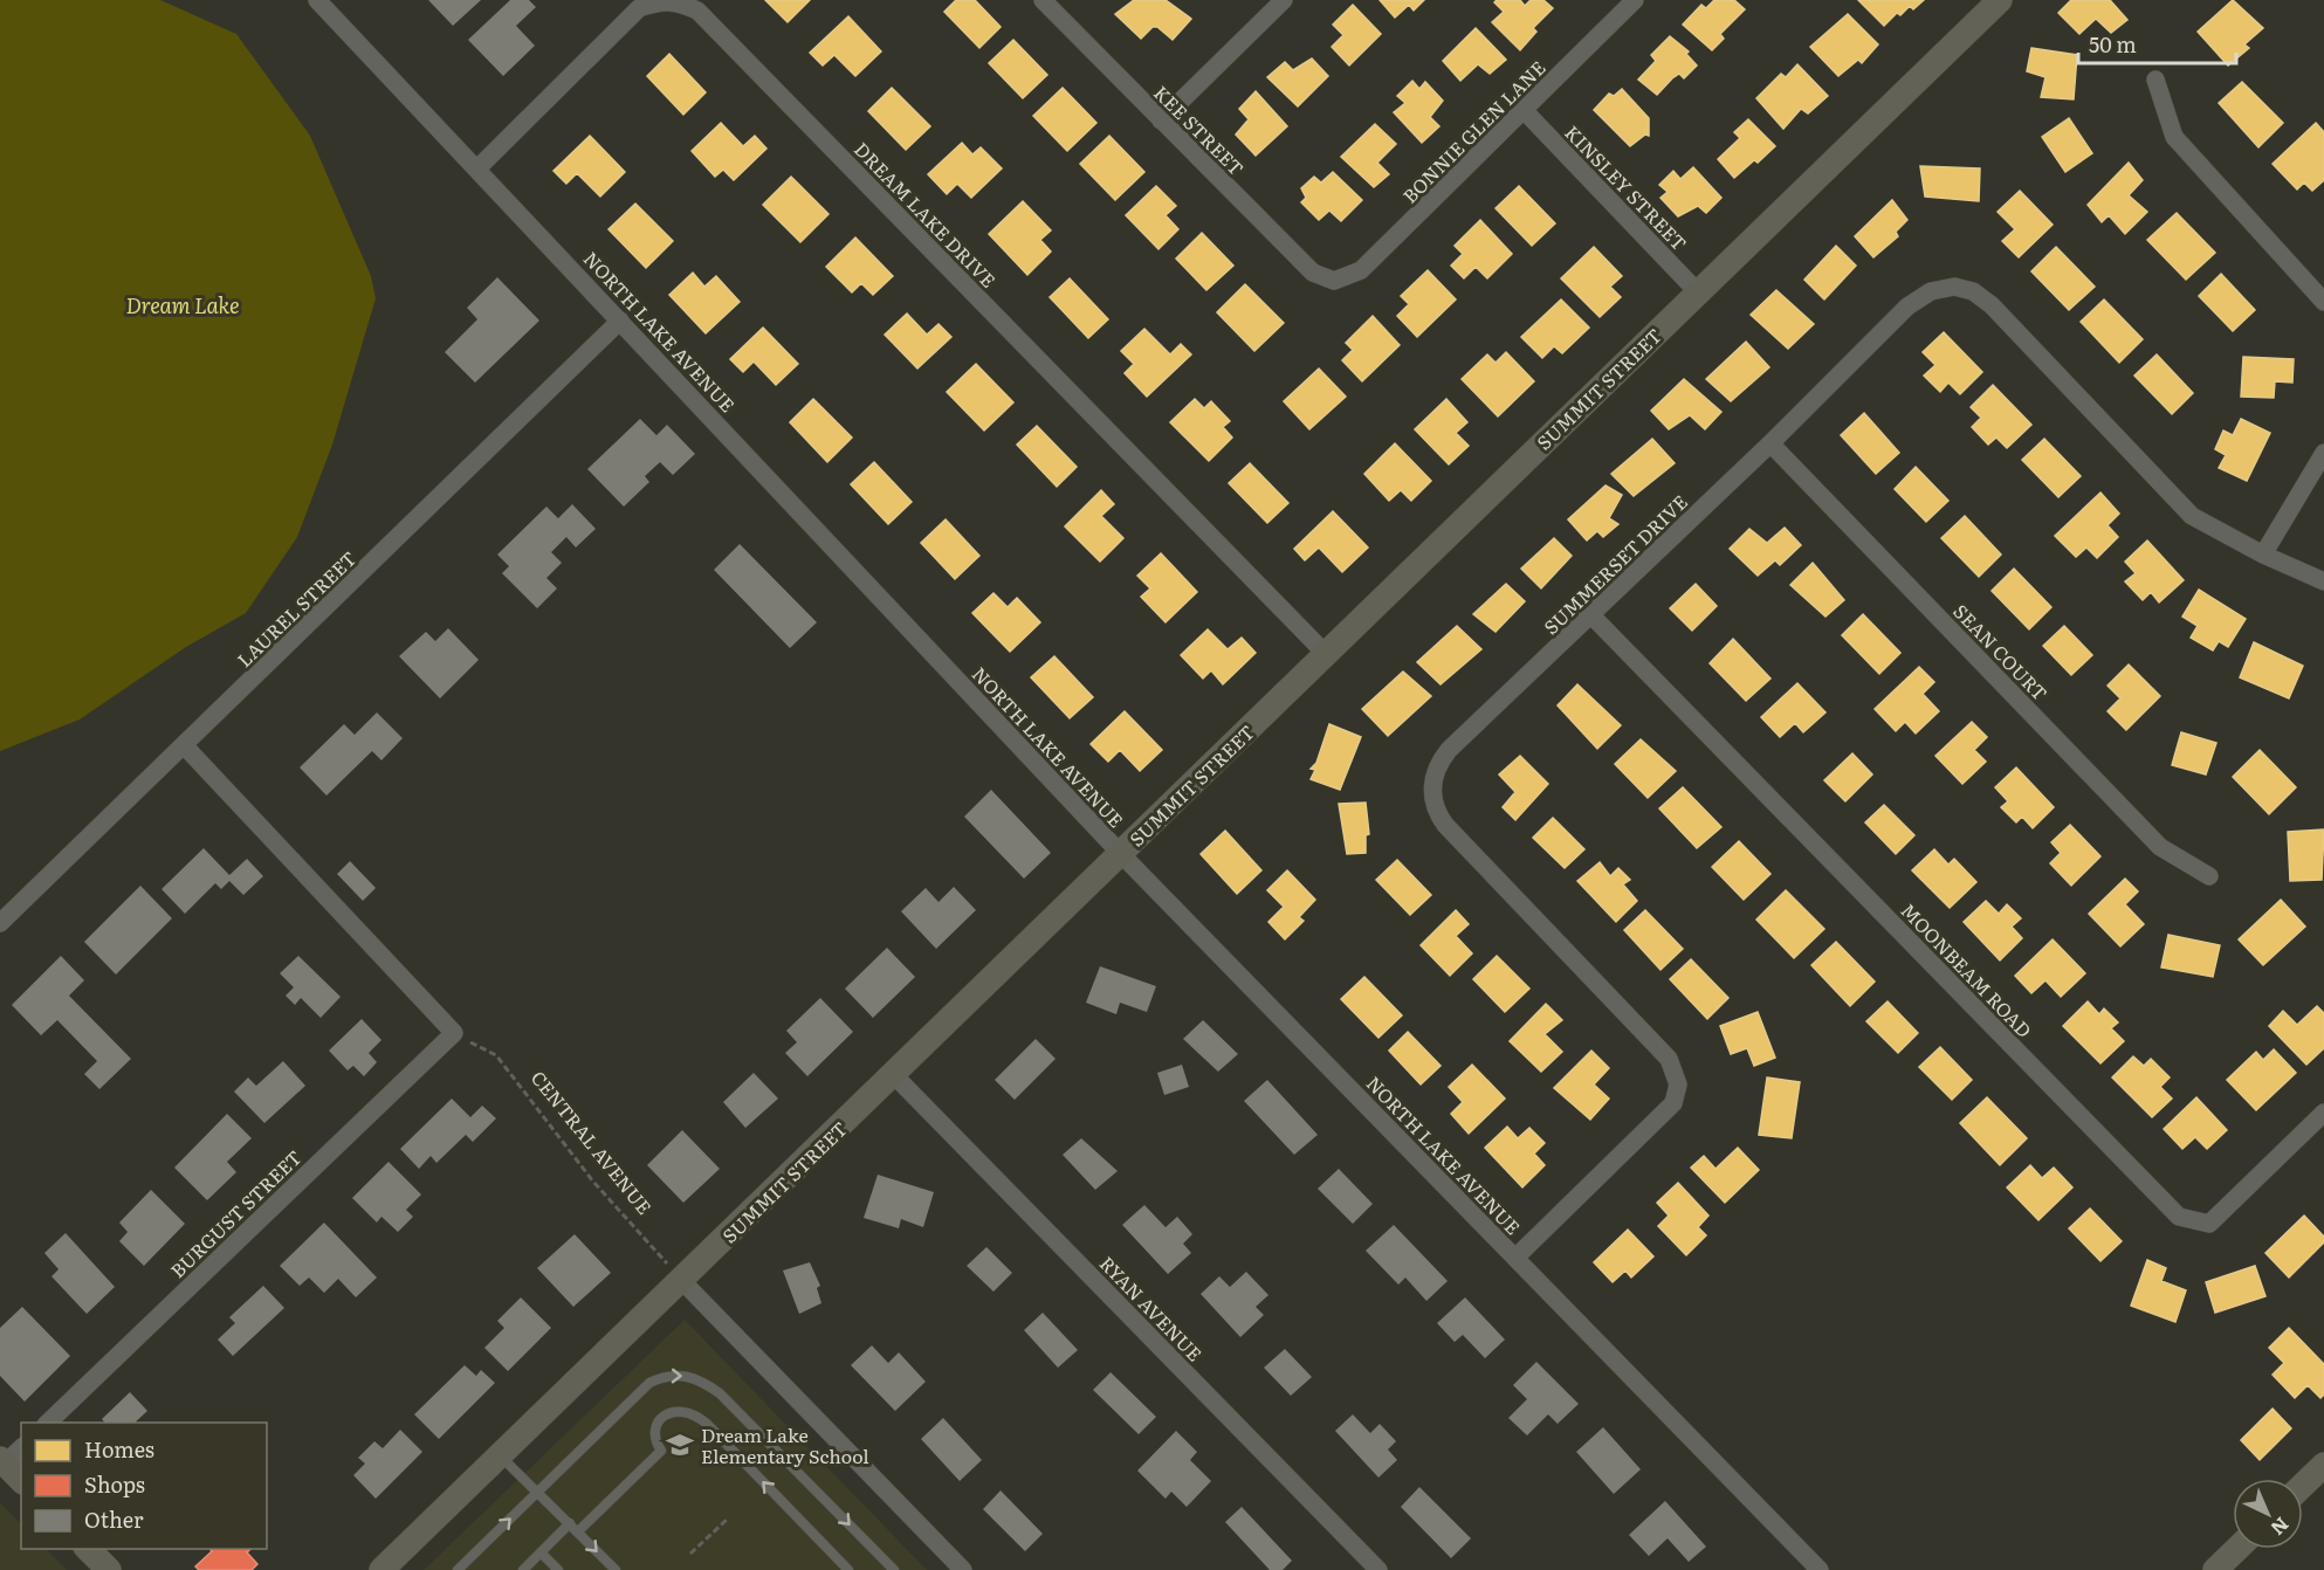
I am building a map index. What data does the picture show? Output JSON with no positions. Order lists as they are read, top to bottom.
{
  "streets": {
    "street": [
      "KEE STREET",
      "BONNIE GLEN LANE",
      "KINSLEY STREET",
      "DREAM LAKE DRIVE",
      "NORTH LAKE AVENUE",
      "SUMMIT STREET",
      "SUMMERSET DRIVE",
      "LAUREL STREET",
      "SEAN COURT",
      "MOONBEAM ROAD",
      "BURGUST STREET",
      "RYAN AVENUE"
    ],
    "path": ["CENTRAL AVENUE"]
  },
  "crossings": [
    ["KEE STREET", "BONNIE GLEN LANE"],
    ["BONNIE GLEN LANE", "KINSLEY STREET"],
    ["KINSLEY STREET", "SUMMIT STREET"],
    ["DREAM LAKE DRIVE", "NORTH LAKE AVENUE"],
    ["DREAM LAKE DRIVE", "SUMMIT STREET"],
    ["NORTH LAKE AVENUE", "SUMMIT STREET"],
    ["NORTH LAKE AVENUE", "SUMMERSET DRIVE"],
    ["NORTH LAKE AVENUE", "LAUREL STREET"],
    ["SUMMIT STREET", "CENTRAL AVENUE"],
    ["SUMMIT STREET", "RYAN AVENUE"],
    ["SUMMERSET DRIVE", "SEAN COURT"],
    ["SUMMERSET DRIVE", "MOONBEAM ROAD"],
    ["CENTRAL AVENUE", "BURGUST STREET"]
  ],
  "water": ["Dream Lake"],
  "places": {
    "school or university": ["Dream Lake Elementary School"]
  },
  "legend": ["Homes", "Shops", "Other"],
  "scale_bar": "50 m",
  "north": "bottom right"
}
